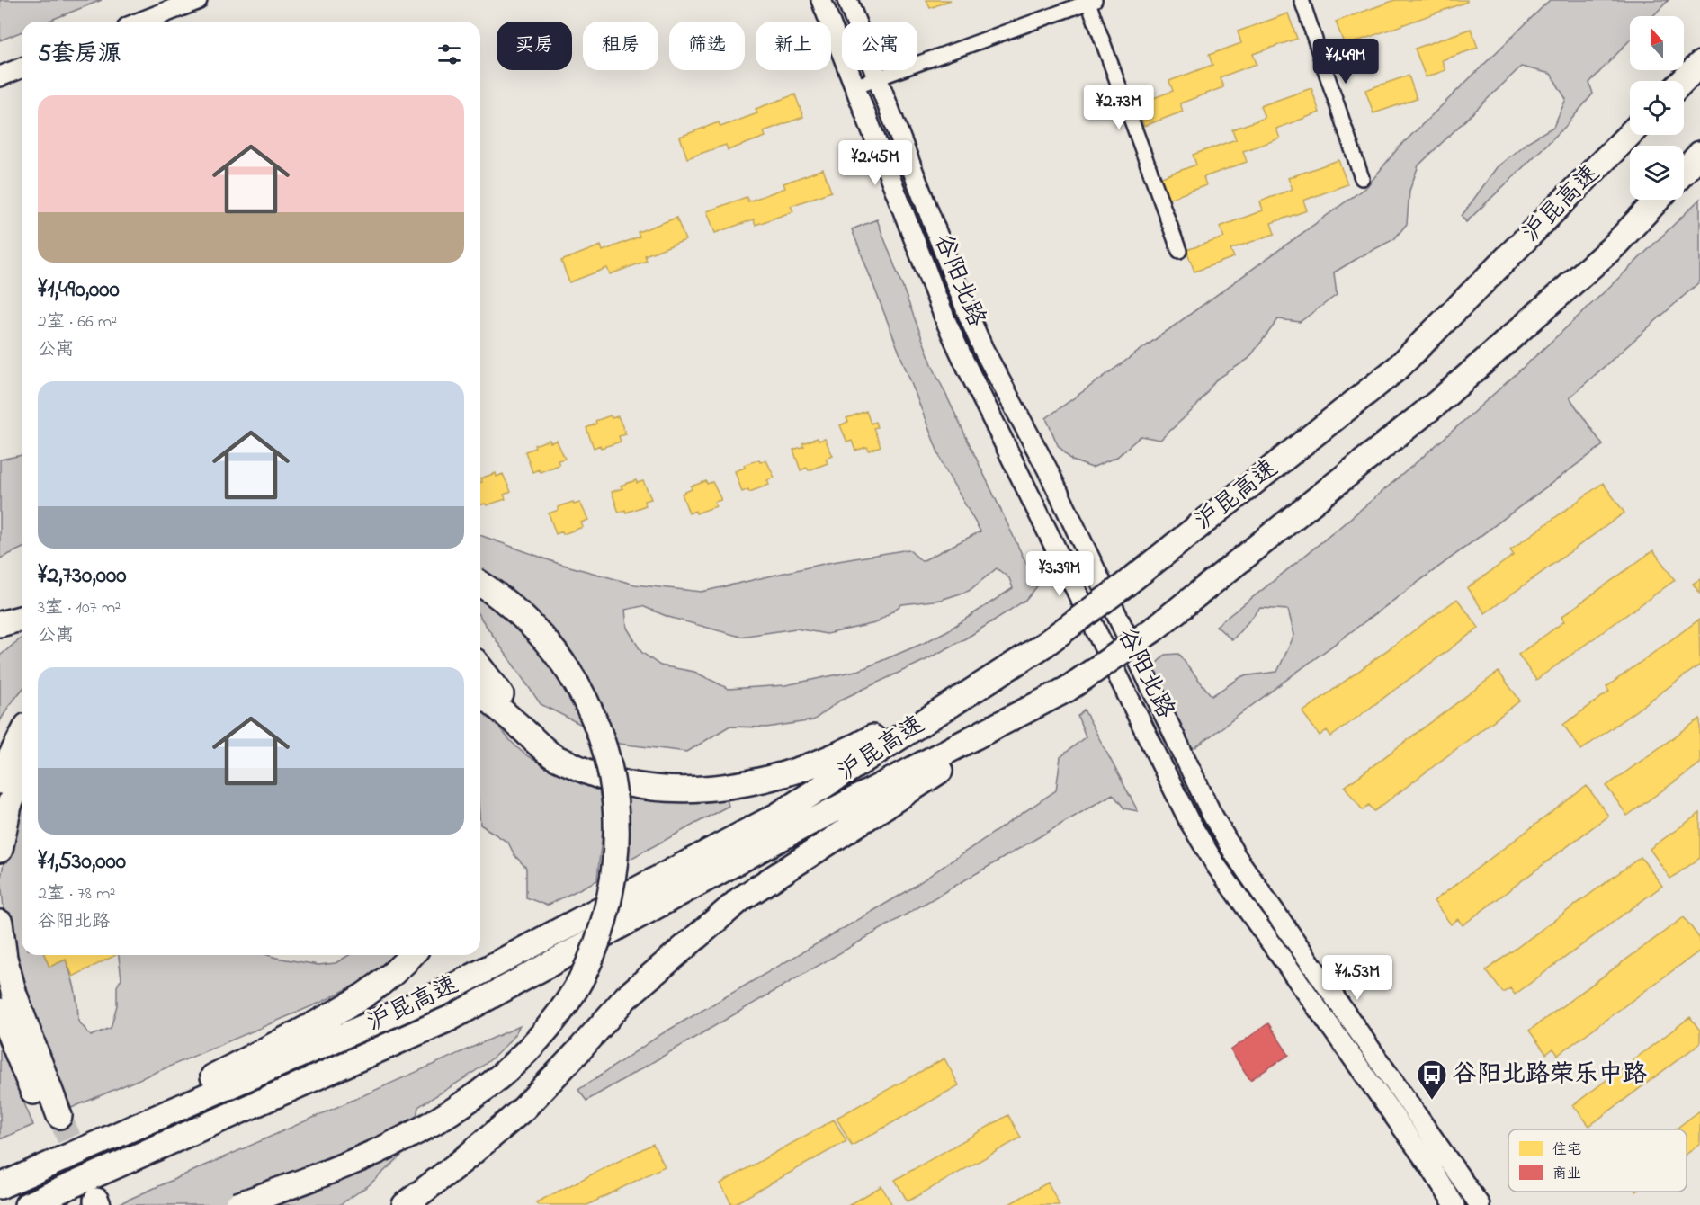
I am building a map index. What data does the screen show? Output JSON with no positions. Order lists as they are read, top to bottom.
{
  "streets": {
    "highway": ["沪昆高速"],
    "main road": ["谷阳北路"]
  },
  "places": {
    "bus stop": ["谷阳北路荣乐中路"]
  },
  "legend": ["住宅", "商业"],
  "north": "top",
  "page": {
    "chip": [
      "买房",
      "租房",
      "筛选",
      "新上",
      "公寓"
    ],
    "heading": "5套房源",
    "price": [
      "¥1.49M",
      "¥2.73M",
      "¥2.45M",
      "¥3.39M",
      "¥1.53M"
    ],
    "list": [
      {
        "name": "¥1,490,000",
        "note": "2室 · 66 m² · 公寓"
      },
      {
        "name": "¥2,730,000",
        "note": "3室 · 107 m² · 公寓"
      },
      {
        "name": "¥1,530,000",
        "note": "2室 · 78 m² · 谷阳北路"
      }
    ]
  }
}
